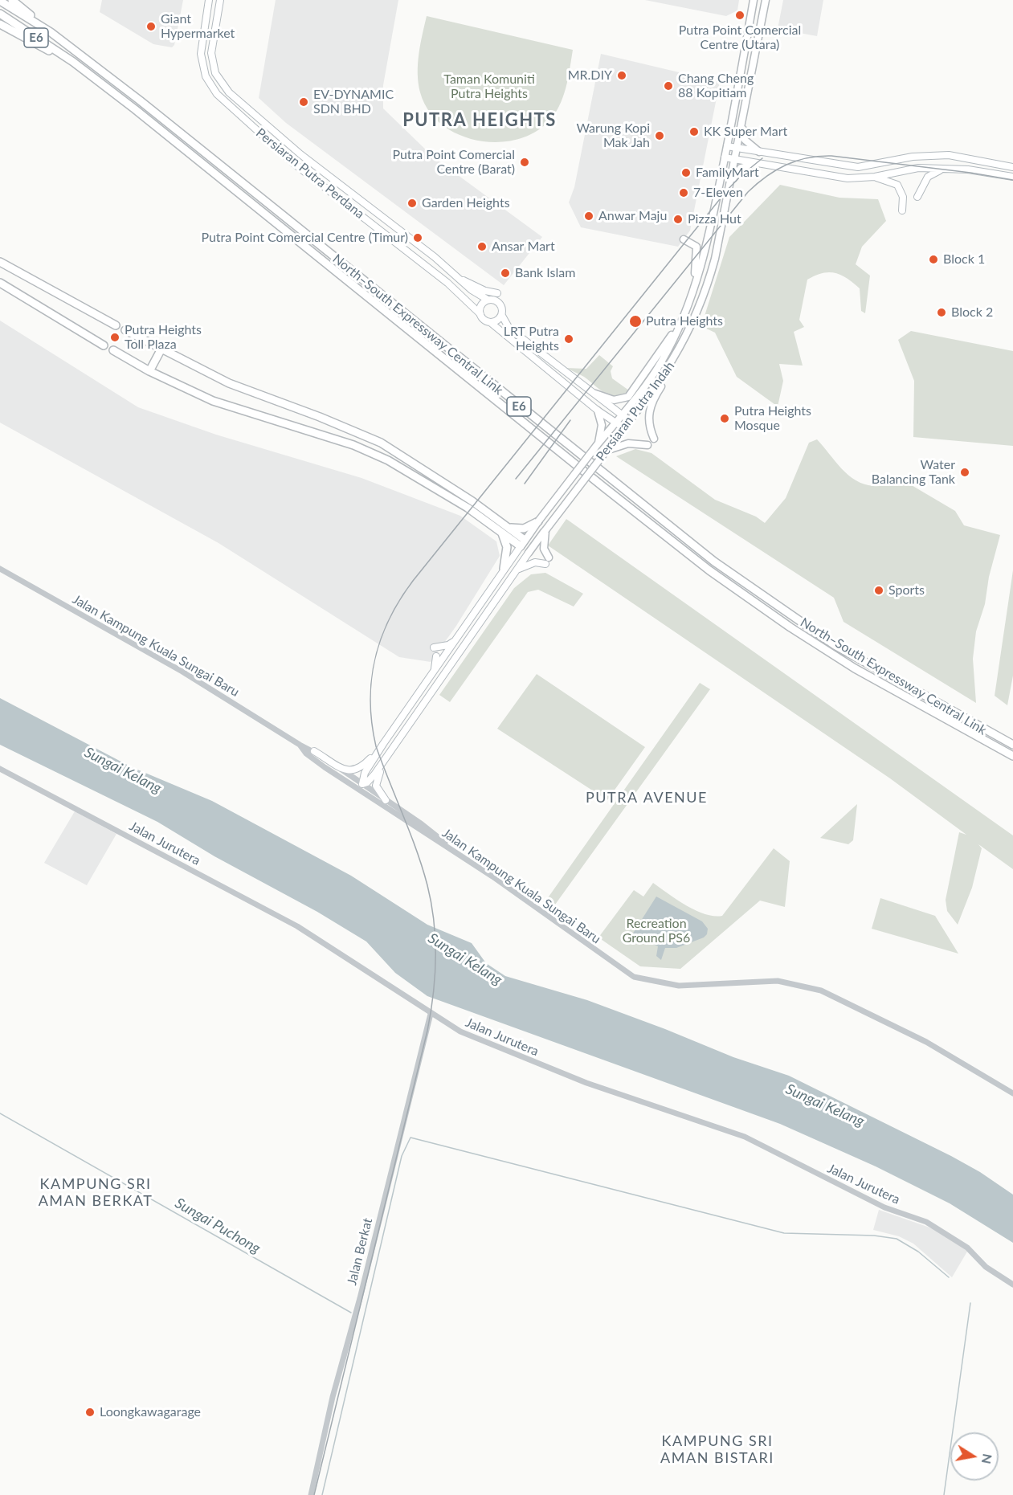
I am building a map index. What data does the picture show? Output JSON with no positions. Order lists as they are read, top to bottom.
{
  "streets": {
    "highway": ["E6", "North–South Expressway Central Link"],
    "main road": ["Persiaran Putra Perdana", "Persiaran Putra Indah"],
    "street": ["Jalan Kampung Kuala Sungai Baru", "Jalan Jurutera", "Jalan Berkat"]
  },
  "crossings": [
    ["Jalan Jurutera", "Jalan Berkat"]
  ],
  "districts": [
    "PUTRA HEIGHTS",
    "PUTRA AVENUE",
    "KAMPUNG SRI AMAN BERKAT",
    "KAMPUNG SRI AMAN BISTARI"
  ],
  "water": ["Sungai Kelang", "Sungai Puchong"],
  "parks": ["Taman Komuniti Putra Heights", "Recreation Ground PS6"],
  "places": [
    "Putra Point Comercial Centre (Utara)",
    "Giant Hypermarket",
    "MR.DIY",
    "Chang Cheng 88 Kopitiam",
    "EV-DYNAMIC SDN BHD",
    "KK Super Mart",
    "Warung Kopi Mak Jah",
    "Putra Point Comercial Centre (Barat)",
    "FamilyMart",
    "7-Eleven",
    "Garden Heights",
    "Anwar Maju",
    "Pizza Hut",
    "Putra Point Comercial Centre (Timur)",
    "Ansar Mart",
    "Block 1",
    "Bank Islam",
    "Block 2",
    "Putra Heights",
    "Putra Heights Toll Plaza",
    "LRT Putra Heights",
    "Putra Heights Mosque",
    "Water Balancing Tank",
    "Sports",
    "Loongkawagarage"
  ],
  "north": "right"
}
